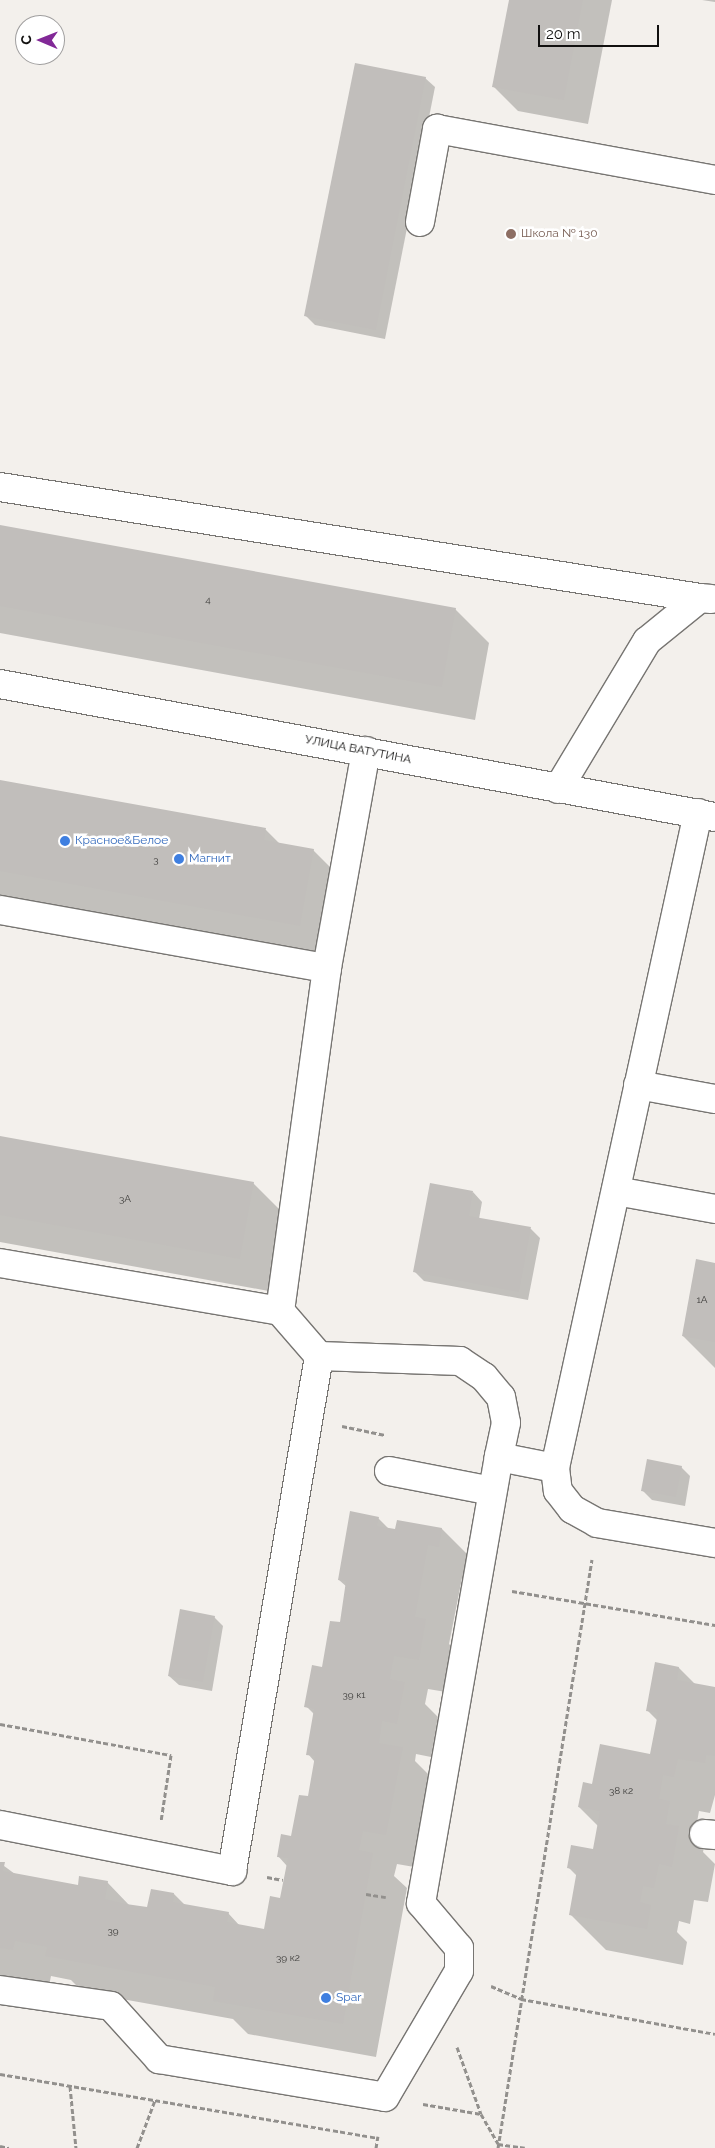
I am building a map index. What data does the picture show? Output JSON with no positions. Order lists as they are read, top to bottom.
{
  "streets": {
    "street": ["УЛИЦА ВАТУТИНА"]
  },
  "places": [
    "Школа № 130",
    "Красное&Белое",
    "Магнит",
    "Spar"
  ],
  "house_numbers": [
    "4",
    "3",
    "3А",
    "1А",
    "39 к1",
    "38 к2",
    "39",
    "39 к2"
  ],
  "scale_bar": "20 m",
  "north": "left"
}
